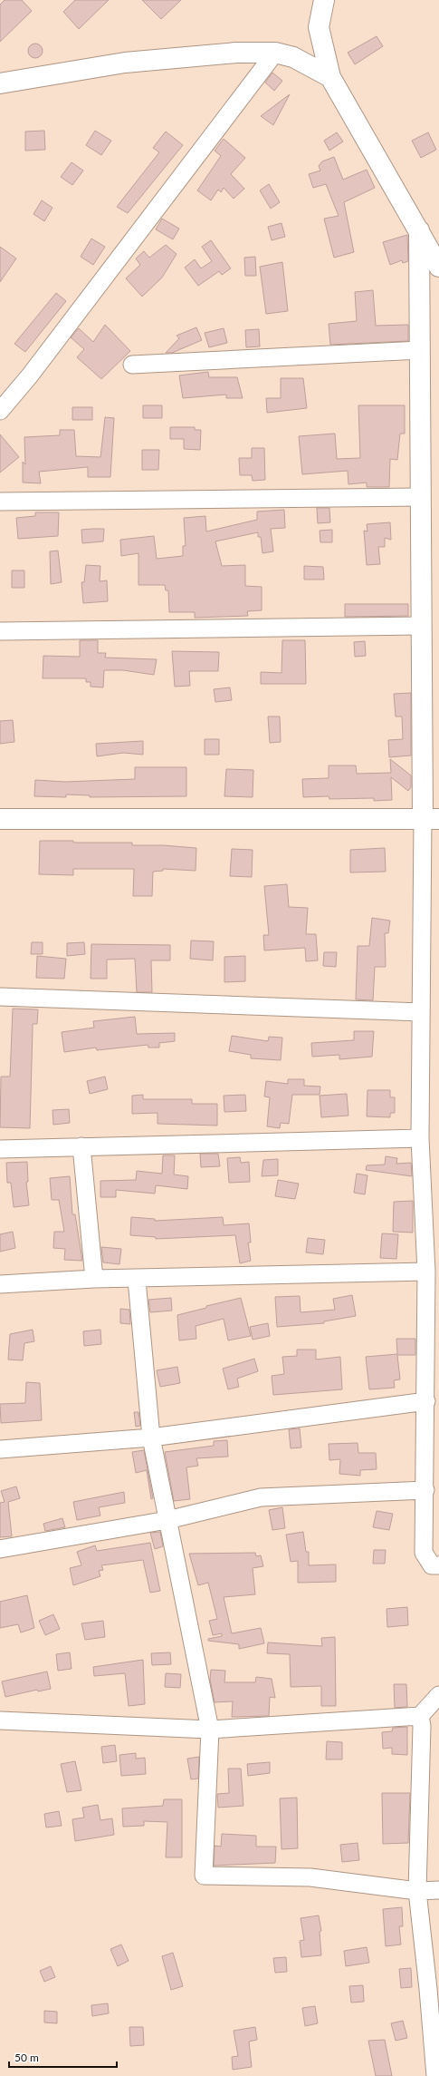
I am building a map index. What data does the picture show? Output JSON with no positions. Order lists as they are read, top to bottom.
{
  "scale_bar": "50 m"
}
